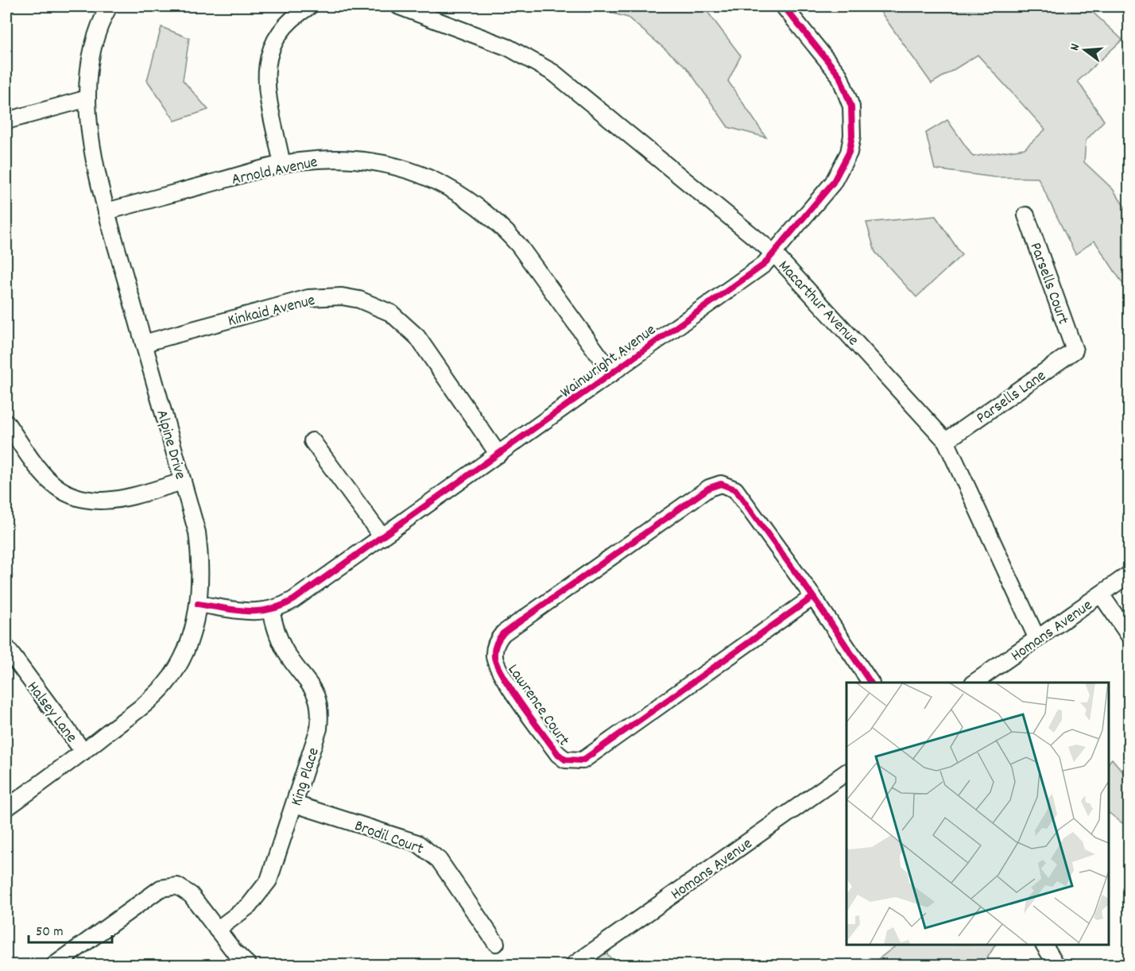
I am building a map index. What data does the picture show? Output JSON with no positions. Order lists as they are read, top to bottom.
{
  "streets": {
    "street": [
      "Arnold Avenue",
      "Parsells Court",
      "Macarthur Avenue",
      "Kinkaid Avenue",
      "Wainwright Avenue",
      "Parsells Lane",
      "Alpine Drive",
      "Homans Avenue",
      "Lawrence Court",
      "Halsey Lane",
      "King Place",
      "Brodil Court"
    ]
  },
  "crossings": [
    ["Arnold Avenue", "Wainwright Avenue"],
    ["Arnold Avenue", "Alpine Drive"],
    ["Parsells Court", "Parsells Lane"],
    ["Macarthur Avenue", "Wainwright Avenue"],
    ["Macarthur Avenue", "Parsells Lane"],
    ["Macarthur Avenue", "Homans Avenue"],
    ["Kinkaid Avenue", "Wainwright Avenue"],
    ["Kinkaid Avenue", "Alpine Drive"],
    ["Wainwright Avenue", "Alpine Drive"],
    ["Wainwright Avenue", "King Place"],
    ["Alpine Drive", "Halsey Lane"],
    ["King Place", "Brodil Court"]
  ],
  "scale_bar": "50 m",
  "north": "left"
}
